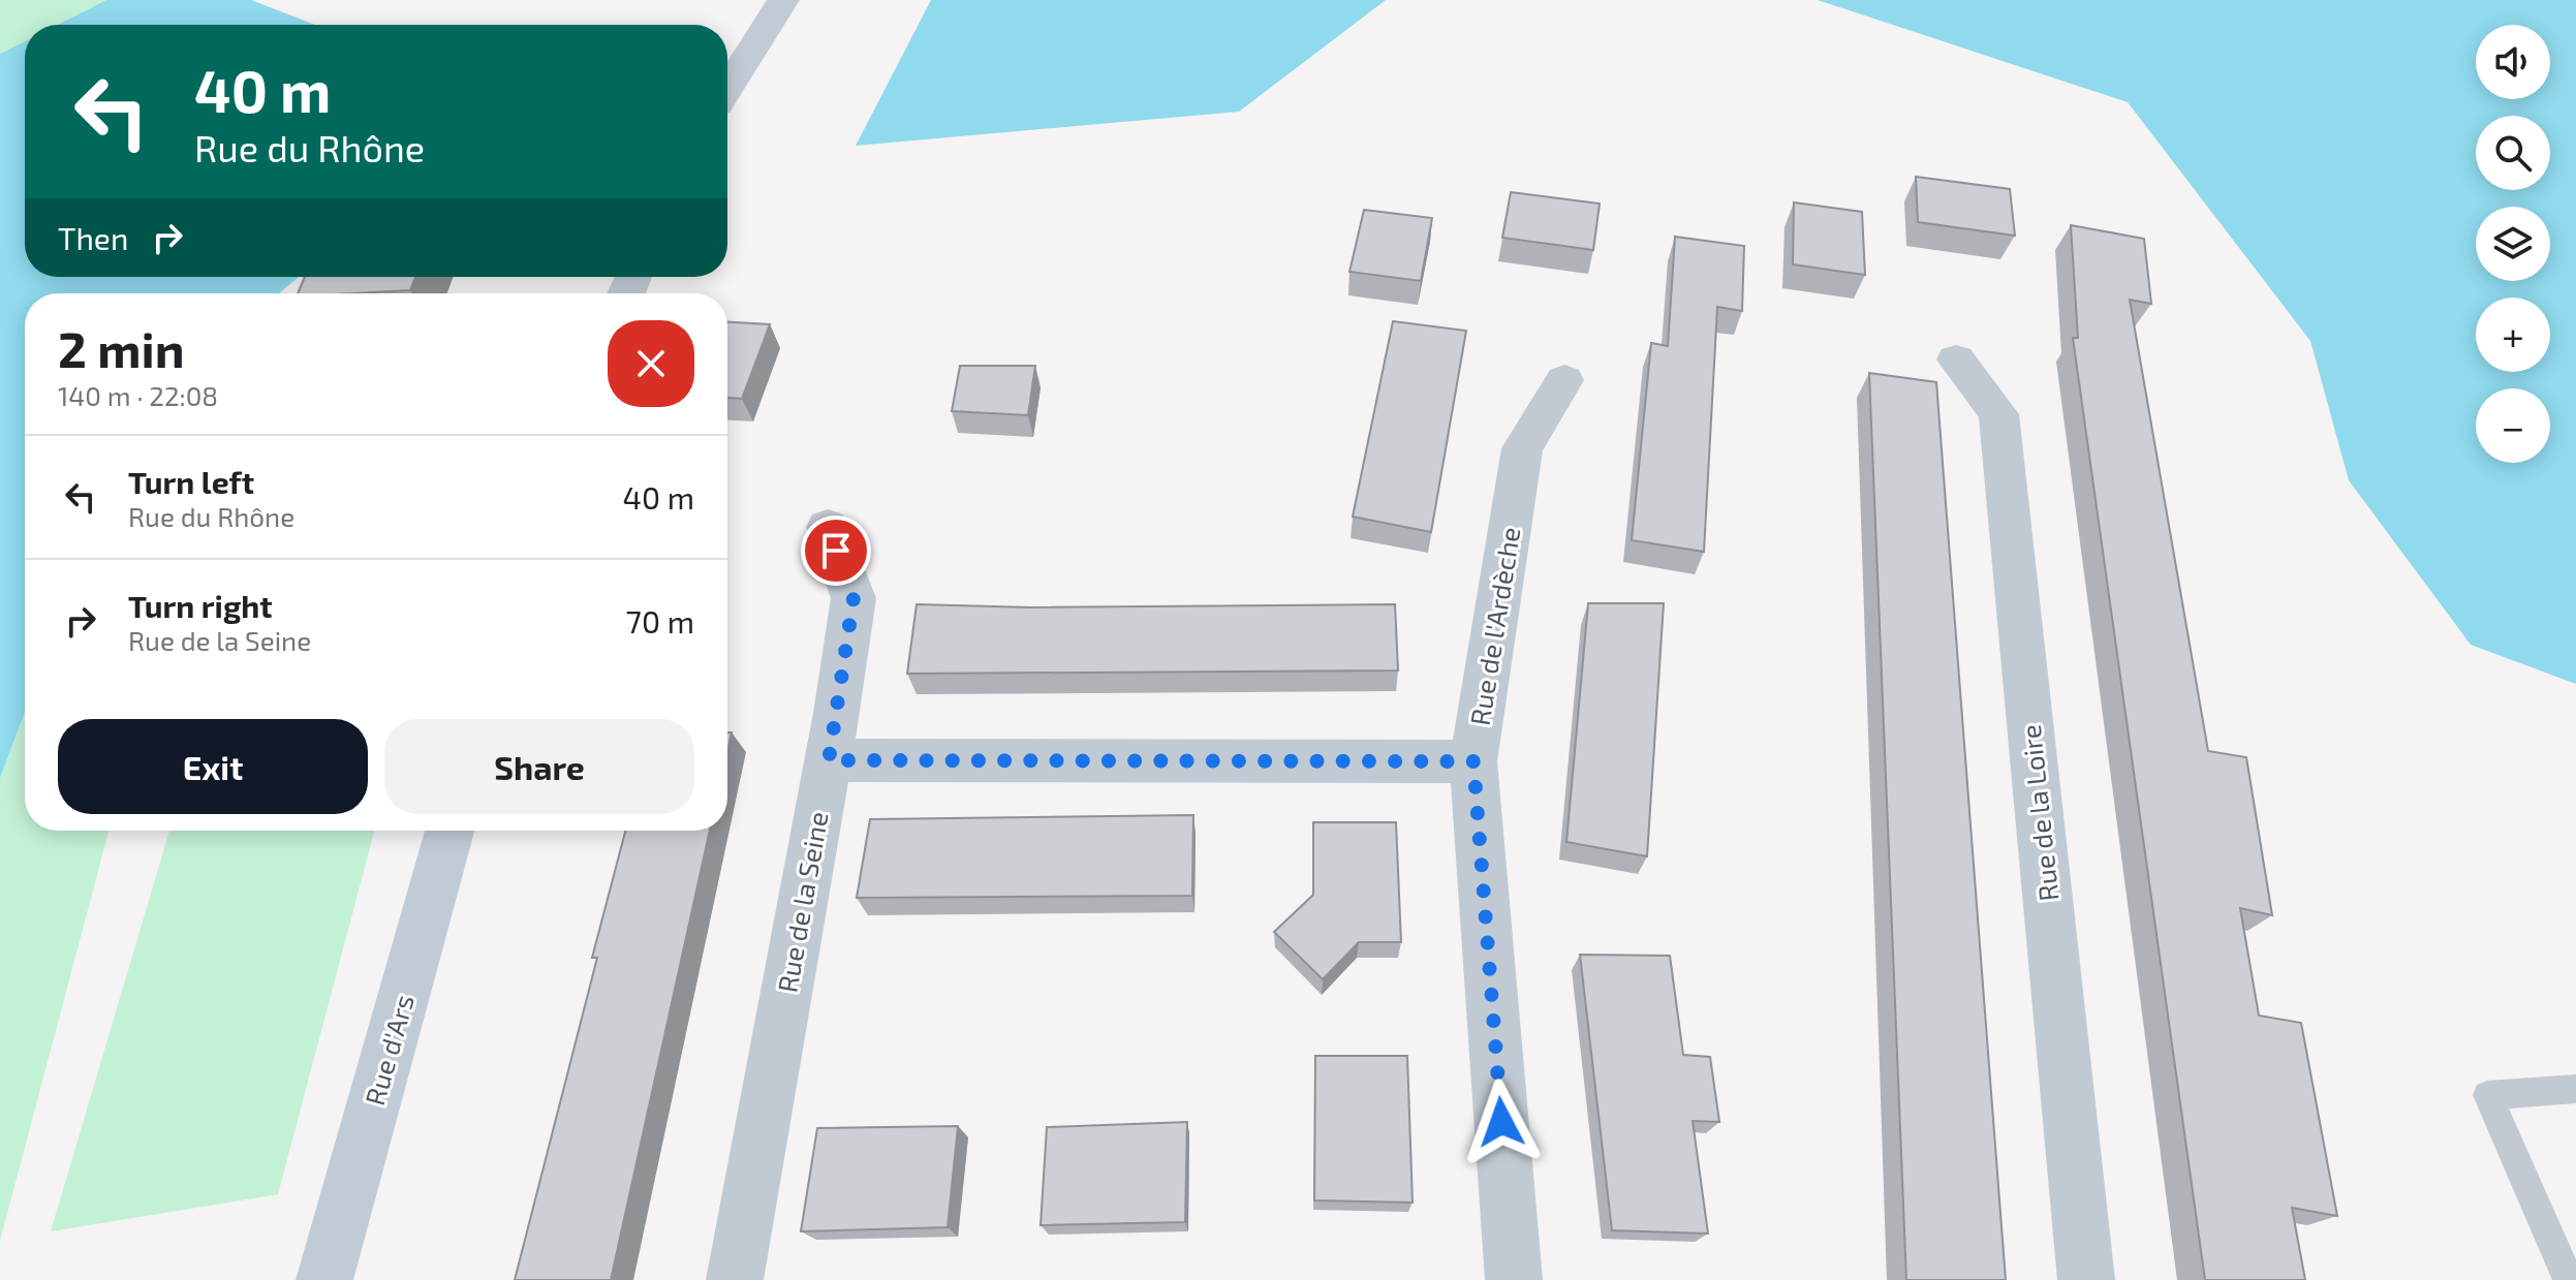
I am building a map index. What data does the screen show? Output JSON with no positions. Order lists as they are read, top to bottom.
{
  "streets": {
    "main road": ["Rue d'Ars"],
    "street": ["Rue de l'Ardèche", "Rue de la Loire", "Rue de la Seine"]
  },
  "page": {
    "map_buttons": ["+", "−"],
    "turn": ["40 m", "Rue du Rhône"],
    "then": "Then",
    "heading": ["2 min", "140 m · 22:08"],
    "list": [
      {
        "name": "Turn left",
        "note": "Rue du Rhône",
        "value": "40 m"
      },
      {
        "name": "Turn right",
        "note": "Rue de la Seine",
        "value": "70 m"
      }
    ],
    "buttons": ["Exit", "Share"]
  }
}
